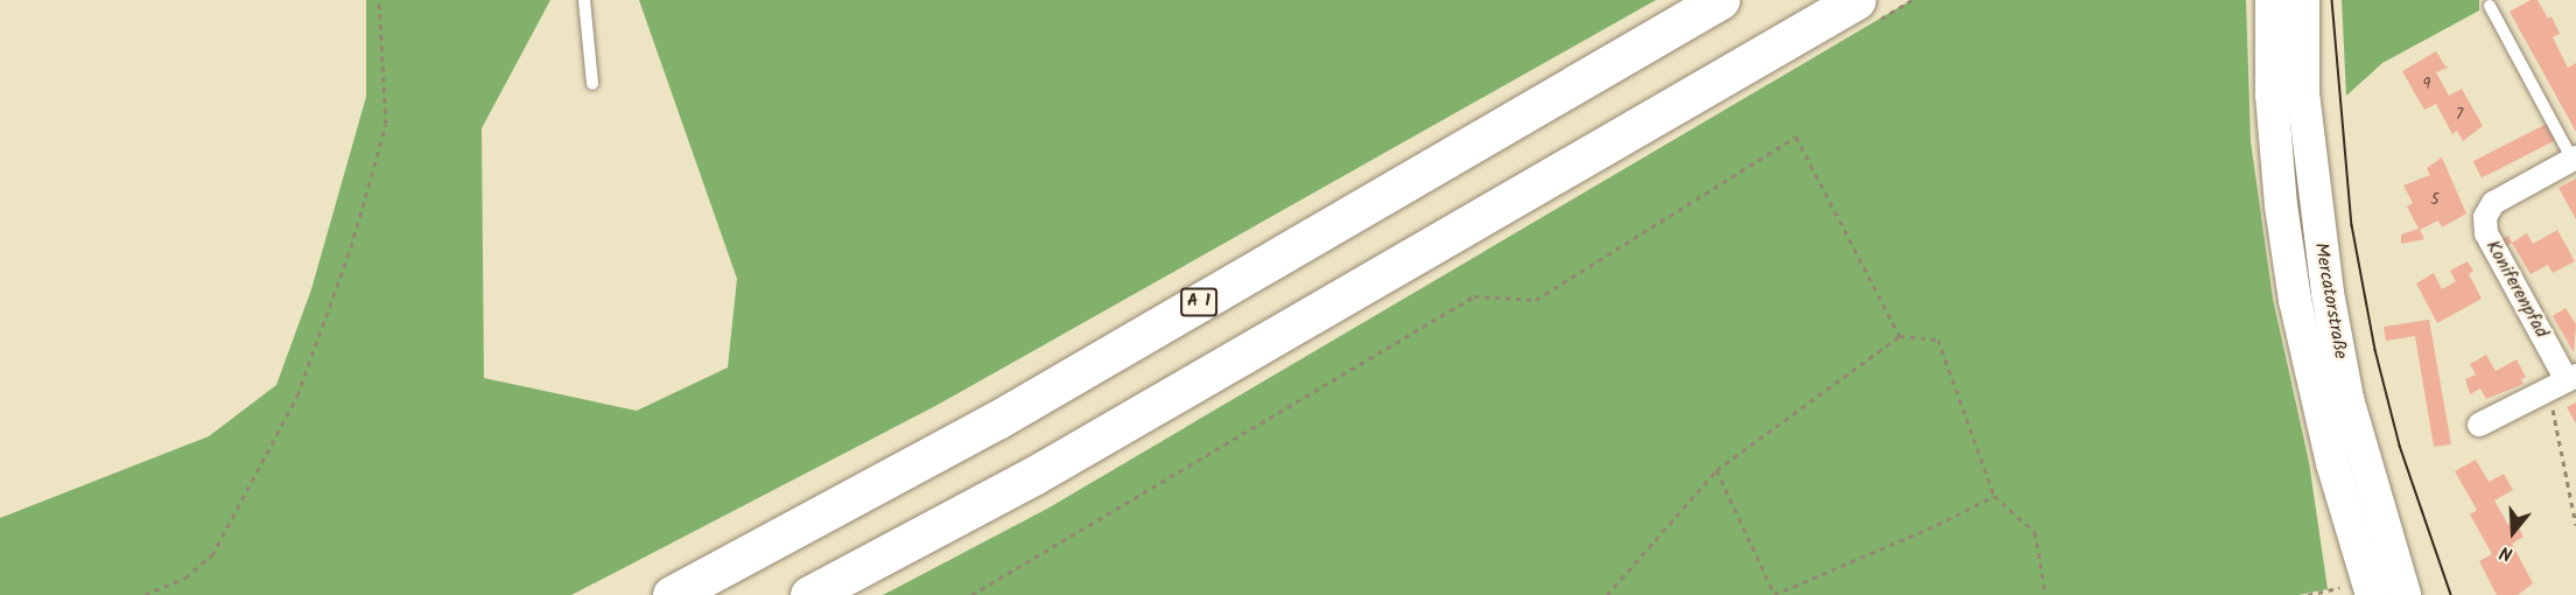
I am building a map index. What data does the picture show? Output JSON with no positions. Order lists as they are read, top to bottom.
{
  "streets": {
    "highway": ["A 1"],
    "main road": ["Mercatorstraße"],
    "street": ["Koniferenpfad"]
  },
  "house_numbers": ["9", "7", "5"],
  "north": "bottom"
}
